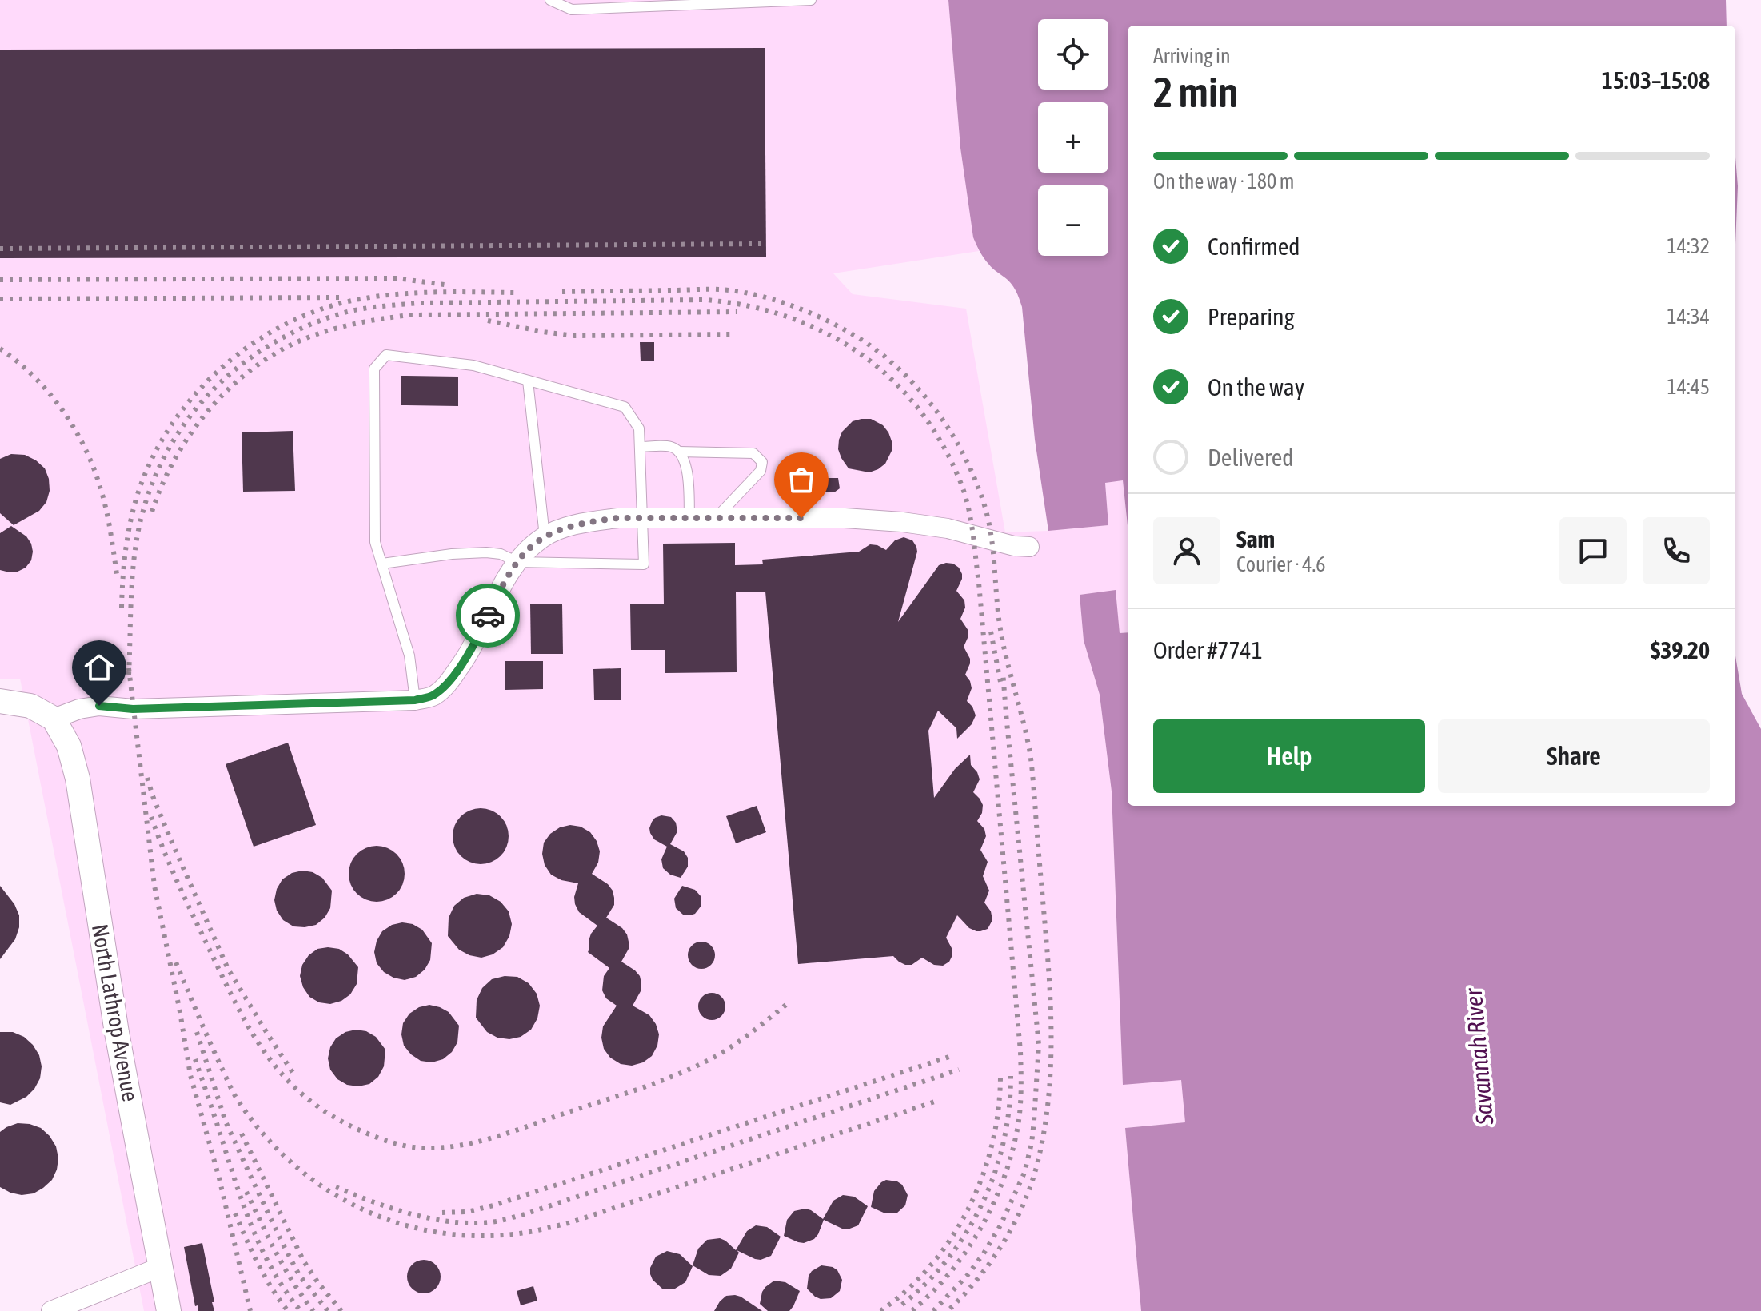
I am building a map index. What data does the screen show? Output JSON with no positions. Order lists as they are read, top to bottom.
{
  "streets": {
    "street": ["North Lathrop Avenue"]
  },
  "water": ["Savannah River"],
  "page": {
    "map_buttons": ["+", "−"],
    "heading": ["2 min", "Arriving in", "15:03–15:08"],
    "panel": [
      "Sam",
      "Courier · 4.6",
      "Order #7741",
      "$39.20"
    ],
    "bar": "On the way · 180 m",
    "list": [
      ["Confirmed", "14:32"],
      ["Preparing", "14:34"],
      ["On the way", "14:45"],
      "Delivered"
    ],
    "buttons": ["Help", "Share"]
  }
}
